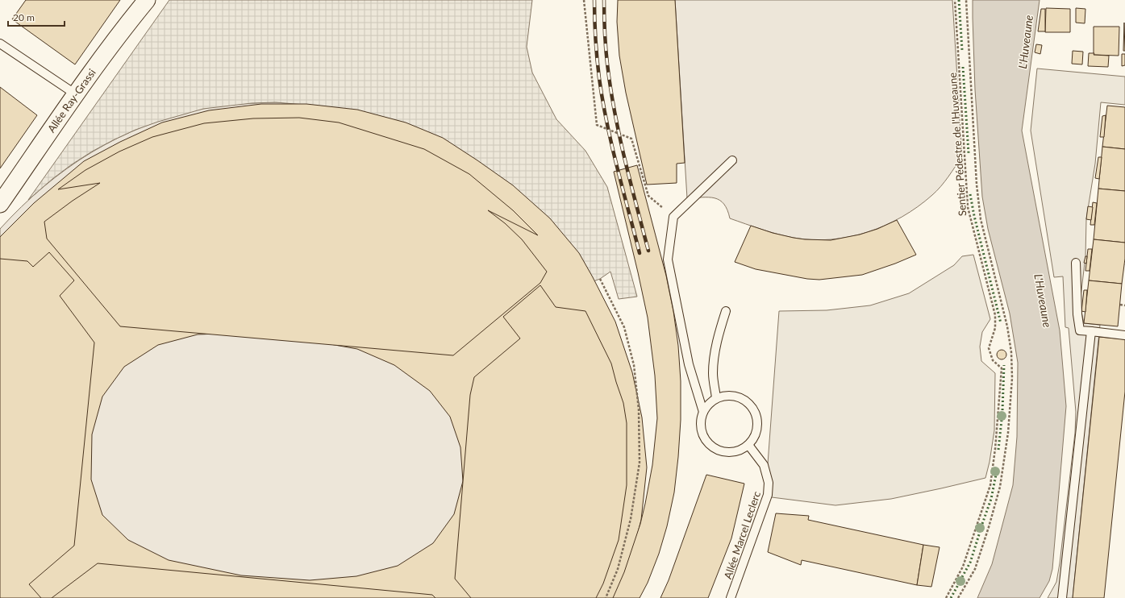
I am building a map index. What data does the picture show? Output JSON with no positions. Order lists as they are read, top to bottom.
{
  "streets": {
    "street": ["Allée Ray-Grassi"],
    "lane": ["Allée Marcel Leclerc"],
    "path": ["Sentier Pédestre de l'Huveaune"]
  },
  "water": ["L'Huveaune"],
  "scale_bar": "20 m"
}
